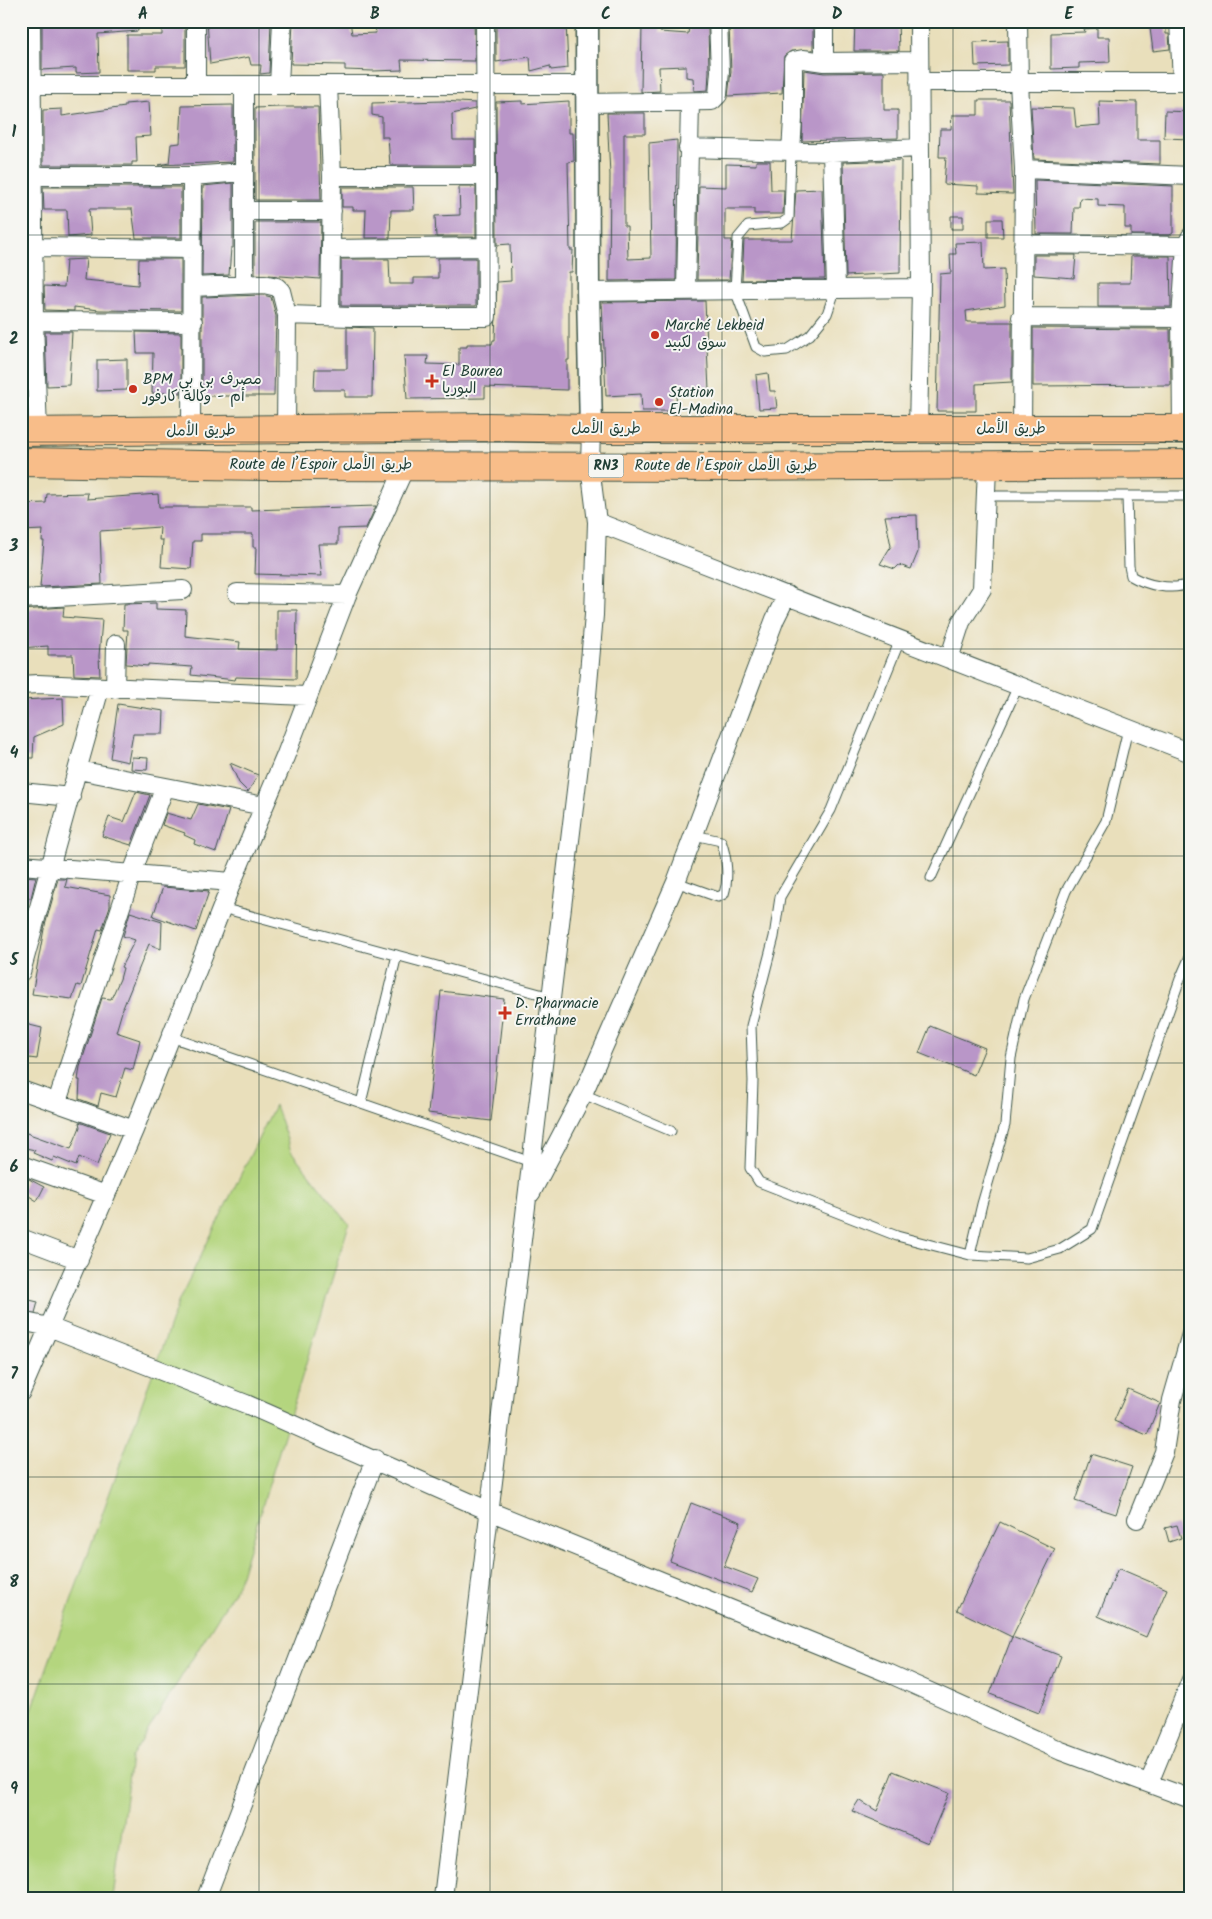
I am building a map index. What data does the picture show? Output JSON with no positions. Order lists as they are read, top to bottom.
{
  "streets": {
    "highway": ["طريق الأمل", "Route de l’Espoir طريق الأمل", "RN3"]
  },
  "places": {
    "other": ["Marché Lekbeid سوق لكبيد", "BPM مصرف بي بي أم - وكالة كارفور", "Station El-Madina"],
    "health": ["El Bourea البوريا", "D. Pharmacie Errathane"]
  },
  "grid": {
    "columns": [
      "A",
      "B",
      "C",
      "D",
      "E"
    ],
    "rows": [
      "1",
      "2",
      "3",
      "4",
      "5",
      "6",
      "7",
      "8",
      "9"
    ]
  }
}
